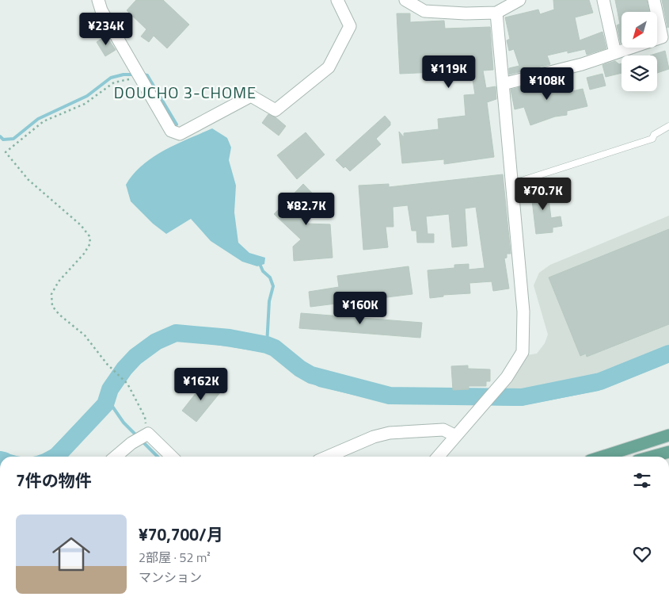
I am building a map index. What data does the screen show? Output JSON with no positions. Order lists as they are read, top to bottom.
{
  "districts": ["DOUCHO 3-CHOME"],
  "north": "bottom left",
  "page": {
    "price": [
      "¥234K",
      "¥119K",
      "¥108K",
      "¥70.7K",
      "¥82.7K",
      "¥160K",
      "¥162K"
    ],
    "heading": "7件の物件",
    "list": [
      {
        "name": "¥70,700/月",
        "note": "2部屋 · 52 m² · マンション"
      }
    ]
  }
}
